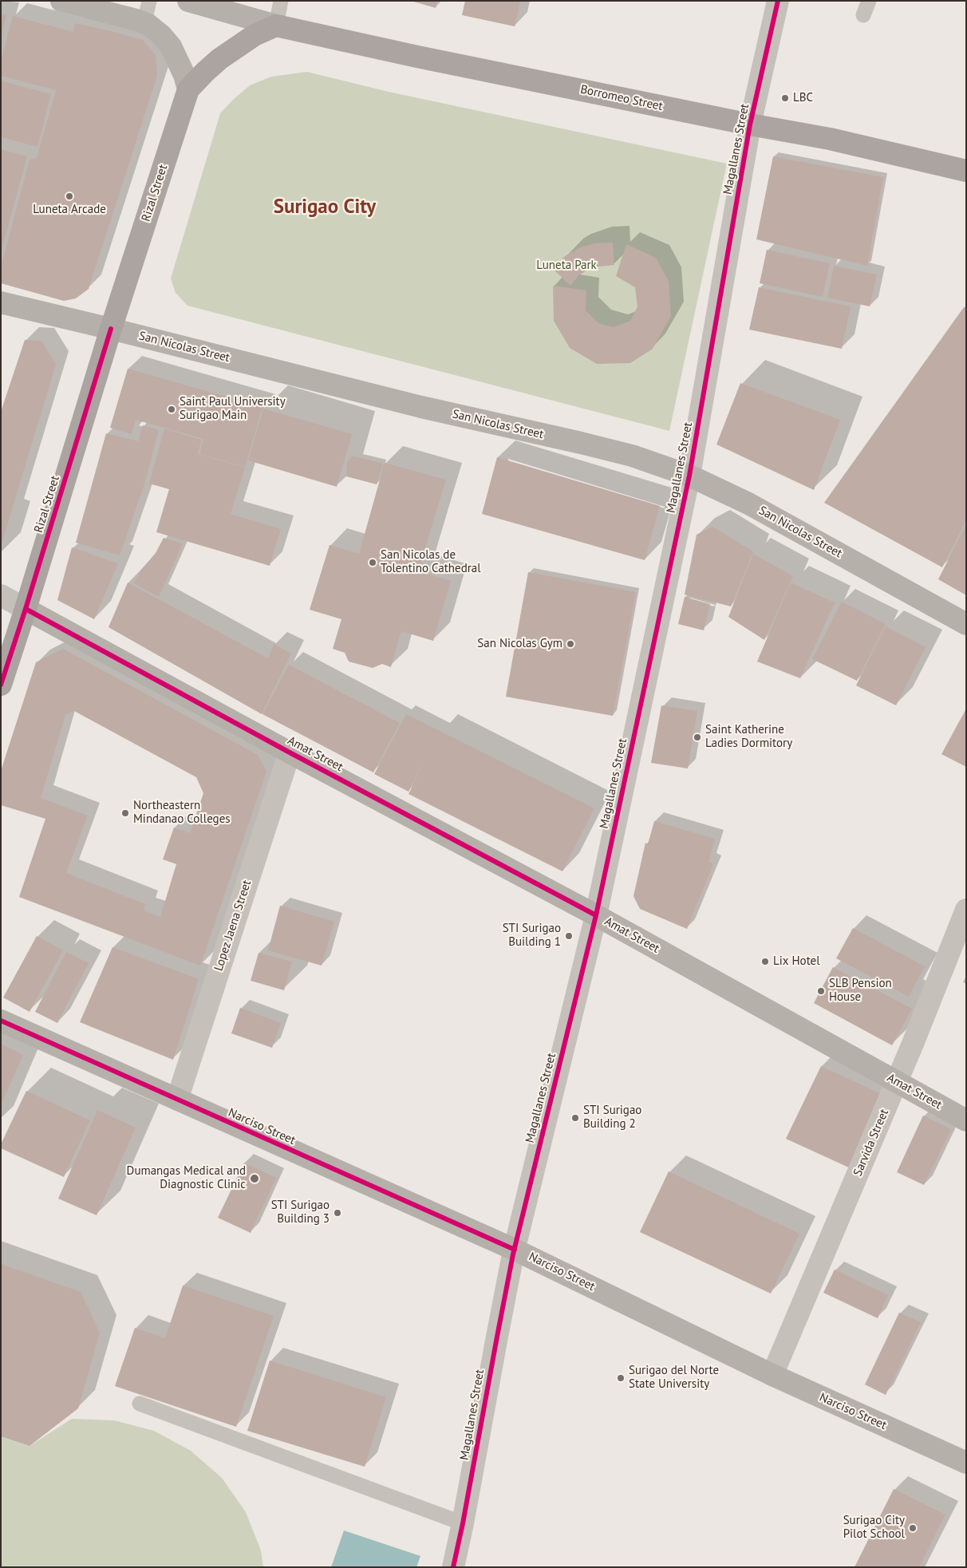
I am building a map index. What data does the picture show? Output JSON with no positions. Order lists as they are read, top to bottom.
{
  "streets": {
    "main road": ["Borromeo Street", "Rizal Street"],
    "street": [
      "Magallanes Street",
      "San Nicolas Street",
      "Amat Street",
      "Lopez Jaena Street",
      "Narciso Street",
      "Sarvida Street"
    ]
  },
  "crossings": [
    ["Borromeo Street", "Magallanes Street"],
    ["Magallanes Street", "San Nicolas Street"],
    ["Magallanes Street", "Amat Street"],
    ["Magallanes Street", "Narciso Street"],
    ["Rizal Street", "San Nicolas Street"],
    ["Rizal Street", "Amat Street"],
    ["Amat Street", "Lopez Jaena Street"],
    ["Amat Street", "Sarvida Street"],
    ["Lopez Jaena Street", "Narciso Street"],
    ["Narciso Street", "Sarvida Street"]
  ],
  "districts": ["Surigao City"],
  "parks": ["Luneta Park"],
  "places": [
    "LBC",
    "Luneta Arcade",
    "Saint Paul University Surigao Main",
    "San Nicolas de Tolentino Cathedral",
    "San Nicolas Gym",
    "Saint Katherine Ladies Dormitory",
    "Northeastern Mindanao Colleges",
    "STI Surigao Building 1",
    "Lix Hotel",
    "SLB Pension House",
    "STI Surigao Building 2",
    "Dumangas Medical and Diagnostic Clinic",
    "STI Surigao Building 3",
    "Surigao del Norte State University",
    "Surigao City Pilot School"
  ]
}
